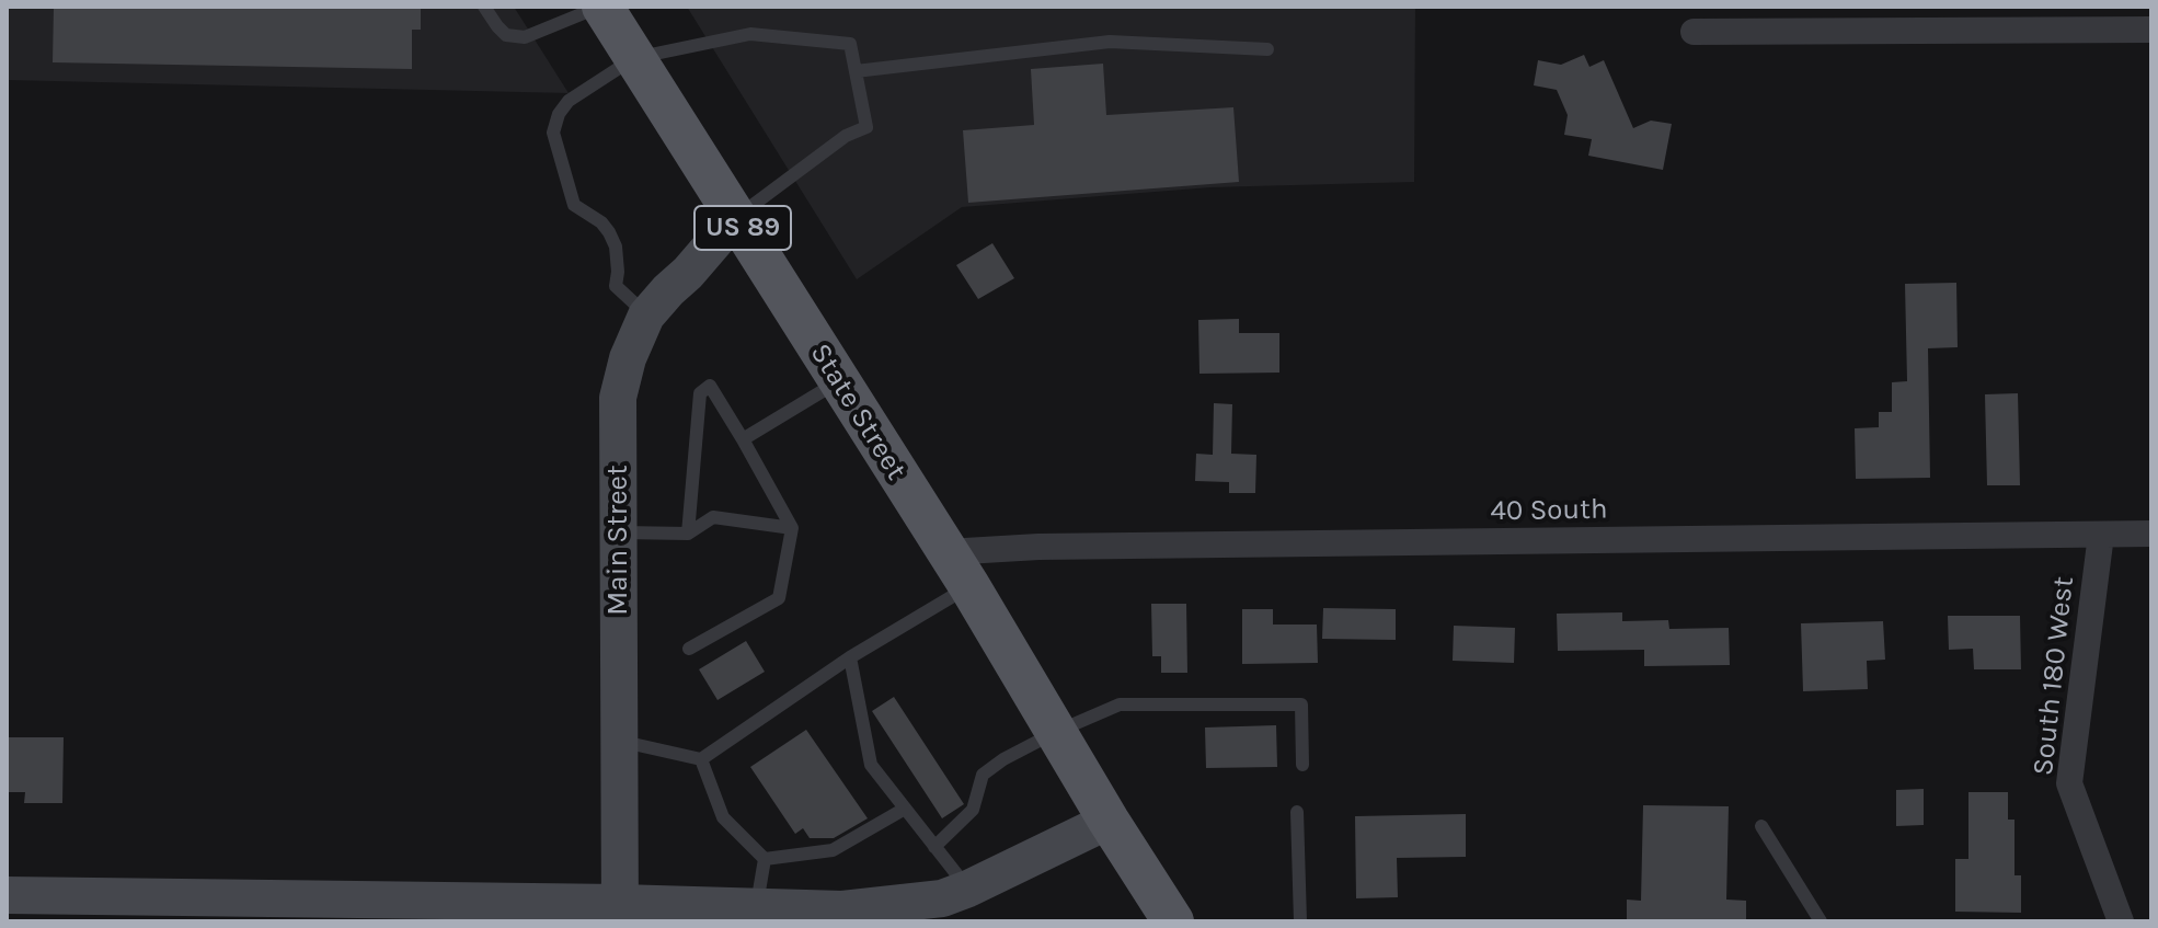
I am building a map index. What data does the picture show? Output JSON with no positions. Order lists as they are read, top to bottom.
{
  "streets": {
    "main road": ["US 89", "State Street"],
    "street": ["40 South", "Main Street", "South 180 West"]
  },
  "crossings": [
    ["US 89", "State Street"],
    ["State Street", "40 South"],
    ["State Street", "Main Street"],
    ["40 South", "South 180 West"]
  ]
}
